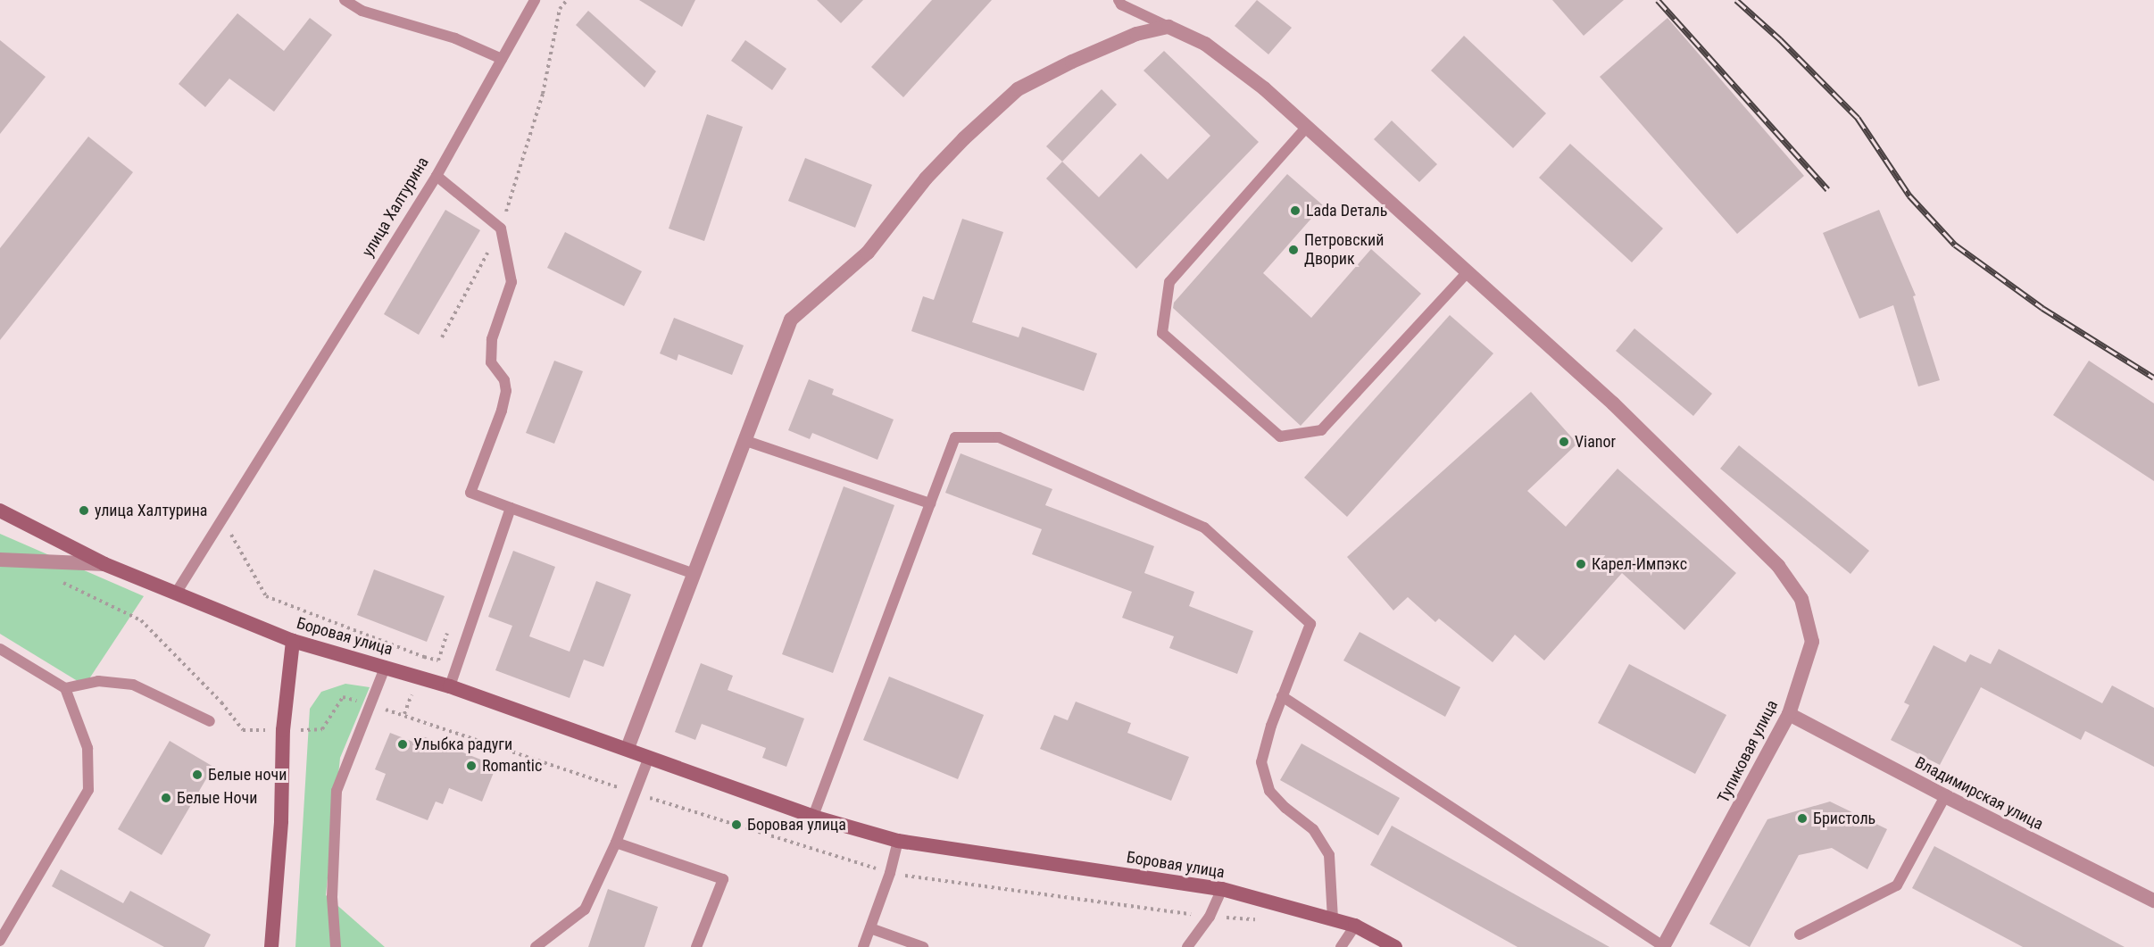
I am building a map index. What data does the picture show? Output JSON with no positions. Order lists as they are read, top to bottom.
{
  "streets": {
    "main road": ["Боровая улица"],
    "street": ["Тупиковая улица", "Владимирская улица"],
    "lane": ["улица Халтурина"]
  },
  "crossings": [
    ["улица Халтурина", "Боровая улица"],
    ["Тупиковая улица", "Владимирская улица"]
  ],
  "places": [
    "Lada Dеталь",
    "Петровский Дворик",
    "Vianor",
    "улица Халтурина",
    "Карел-Импэкс",
    "Улыбка радуги",
    "Romantic",
    "Белые ночи",
    "Белые Ночи",
    "Бристоль",
    "Боровая улица"
  ]
}
